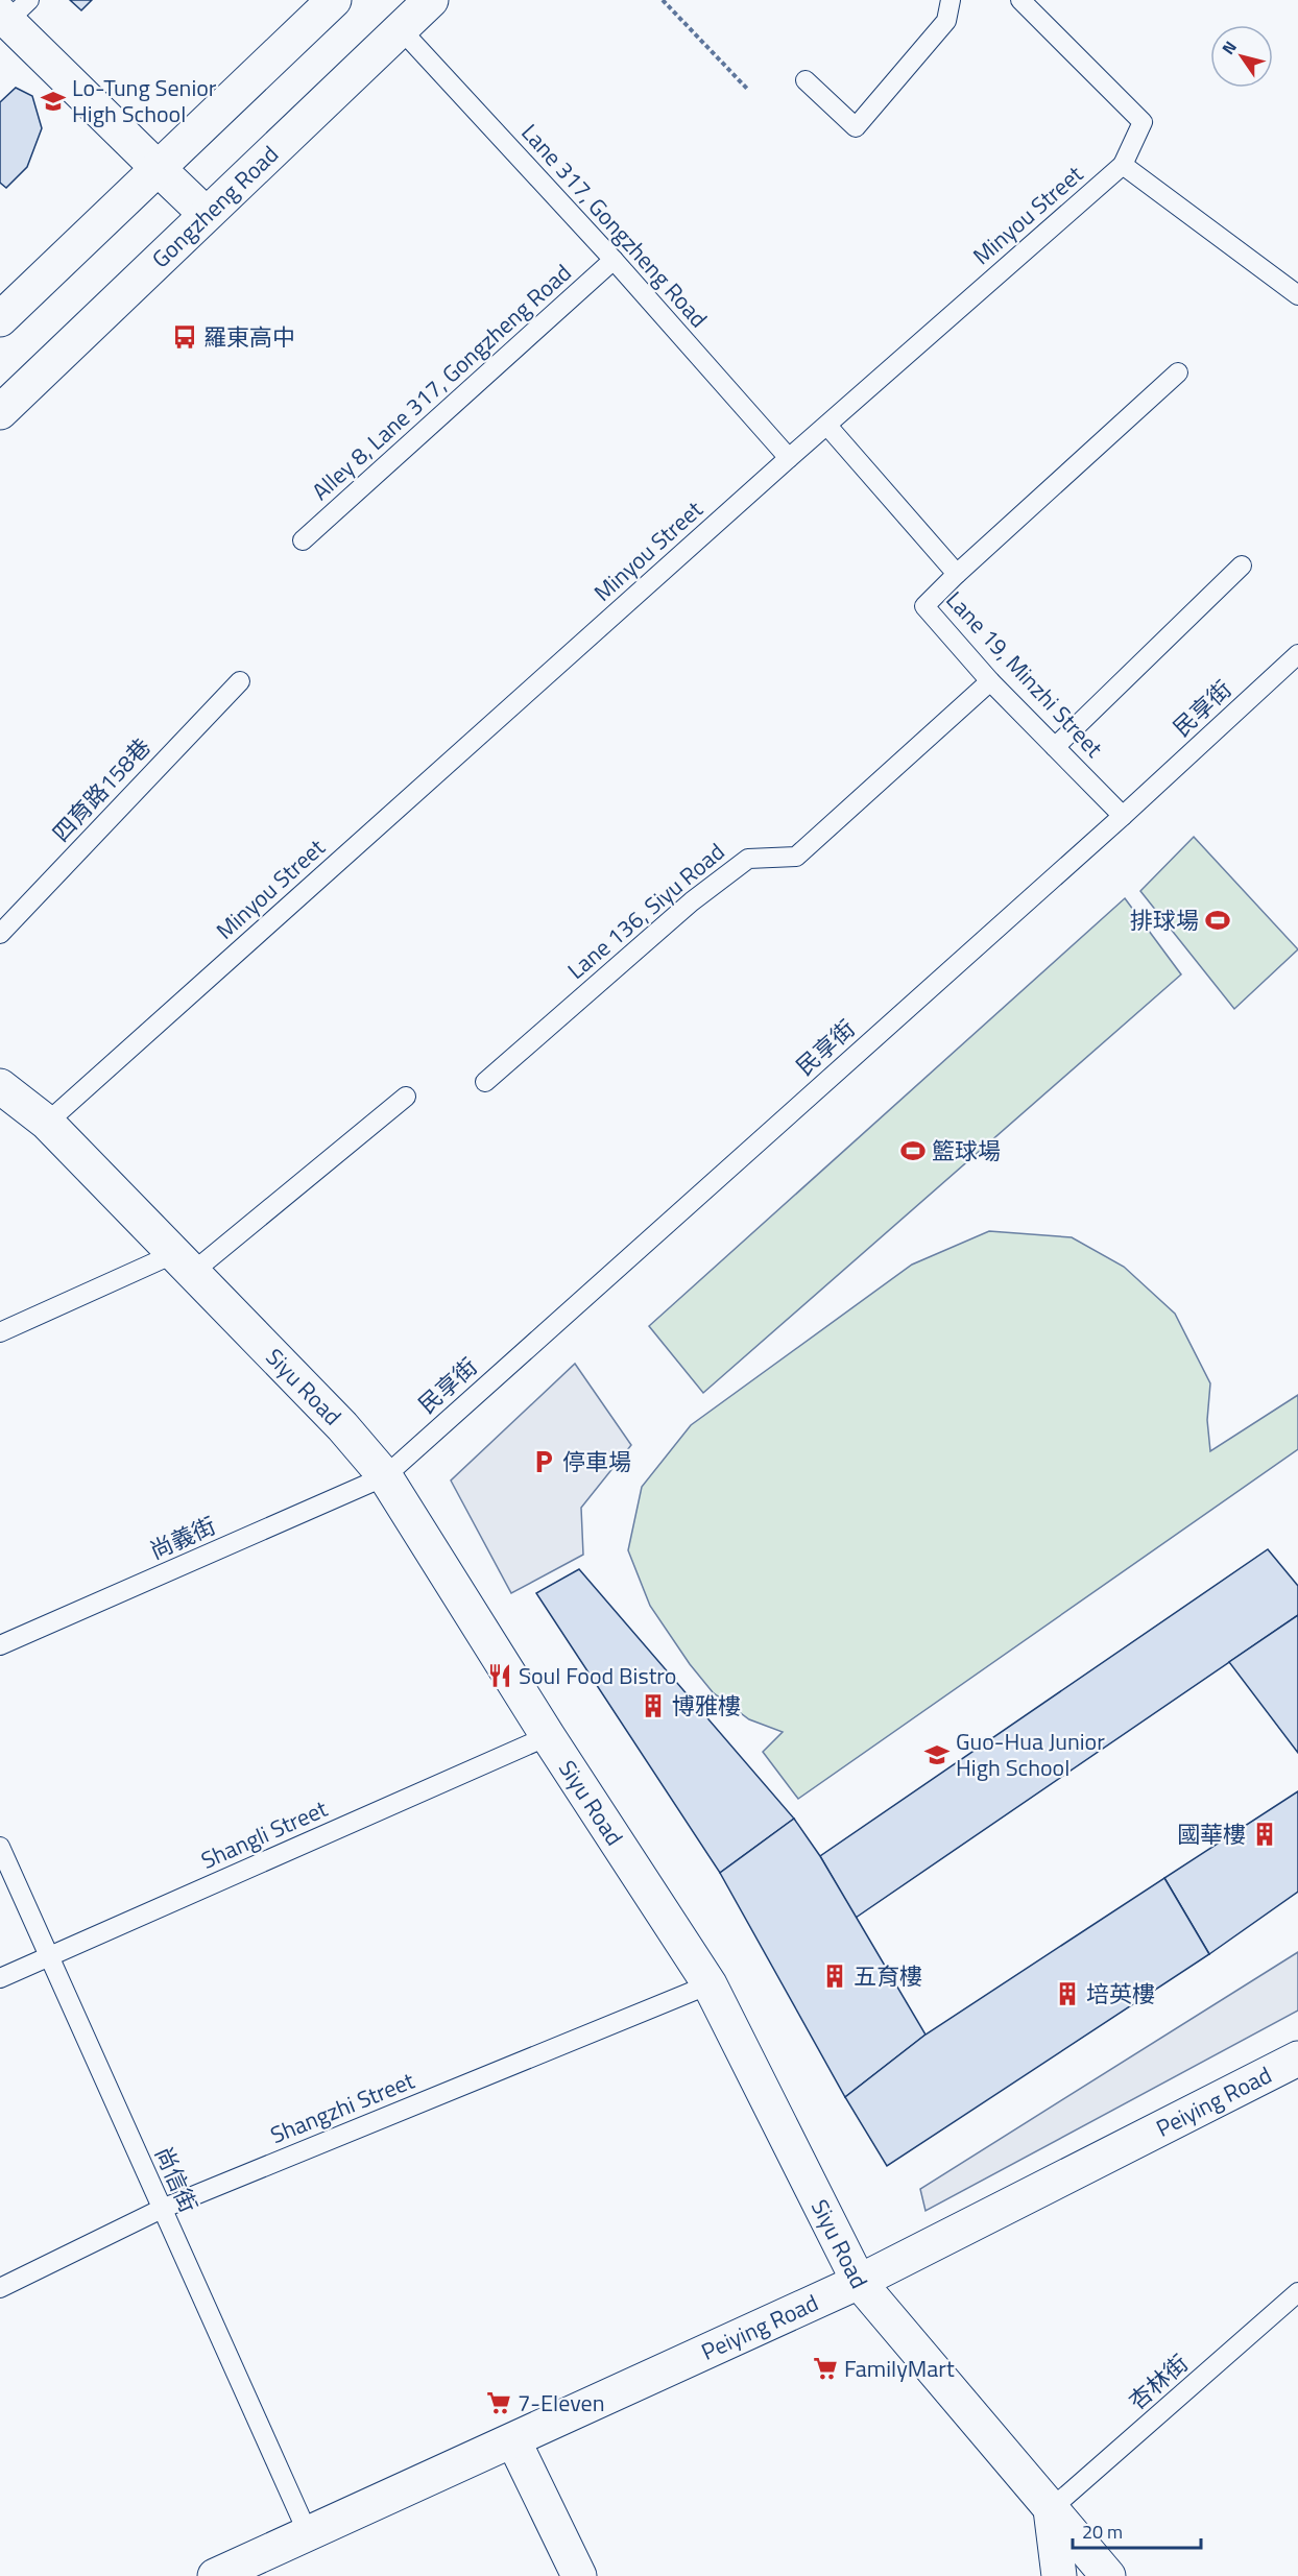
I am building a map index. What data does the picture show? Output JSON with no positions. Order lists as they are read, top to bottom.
{
  "streets": {
    "street": ["Gongzheng Road", "Siyu Road", "Peiying Road"],
    "lane": [
      "Minyou Street",
      "Lane 317, Gongzheng Road",
      "Alley 8, Lane 317, Gongzheng Road",
      "Lane 19, Minzhi Street",
      "民享街",
      "四育路158巷",
      "Lane 136, Siyu Road",
      "尚義街",
      "Shangli Street",
      "Shangzhi Street",
      "尚信街",
      "杏林街"
    ]
  },
  "crossings": [
    ["Gongzheng Road", "Lane 317, Gongzheng Road"],
    ["Minyou Street", "Lane 317, Gongzheng Road"],
    ["Minyou Street", "Lane 19, Minzhi Street"],
    ["Minyou Street", "Siyu Road"],
    ["Lane 317, Gongzheng Road", "Alley 8, Lane 317, Gongzheng Road"],
    ["Lane 19, Minzhi Street", "民享街"],
    ["Lane 19, Minzhi Street", "Lane 136, Siyu Road"],
    ["民享街", "Siyu Road"],
    ["民享街", "尚義街"],
    ["Siyu Road", "尚義街"],
    ["Siyu Road", "Shangli Street"],
    ["Siyu Road", "Peiying Road"],
    ["Siyu Road", "Shangzhi Street"],
    ["Siyu Road", "杏林街"],
    ["Shangli Street", "尚信街"],
    ["Peiying Road", "尚信街"],
    ["Shangzhi Street", "尚信街"]
  ],
  "places": {
    "school or university": ["Lo-Tung Senior High School", "Guo-Hua Junior High School"],
    "bus stop": ["羅東高中"],
    "sports": ["排球場", "籃球場"],
    "parking": ["停車場"],
    "restaurant": ["Soul Food Bistro"],
    "building": [
      "博雅樓",
      "國華樓",
      "五育樓",
      "培英樓"
    ],
    "supermarket": ["FamilyMart", "7-Eleven"]
  },
  "scale_bar": "20 m",
  "north": "top left"
}
